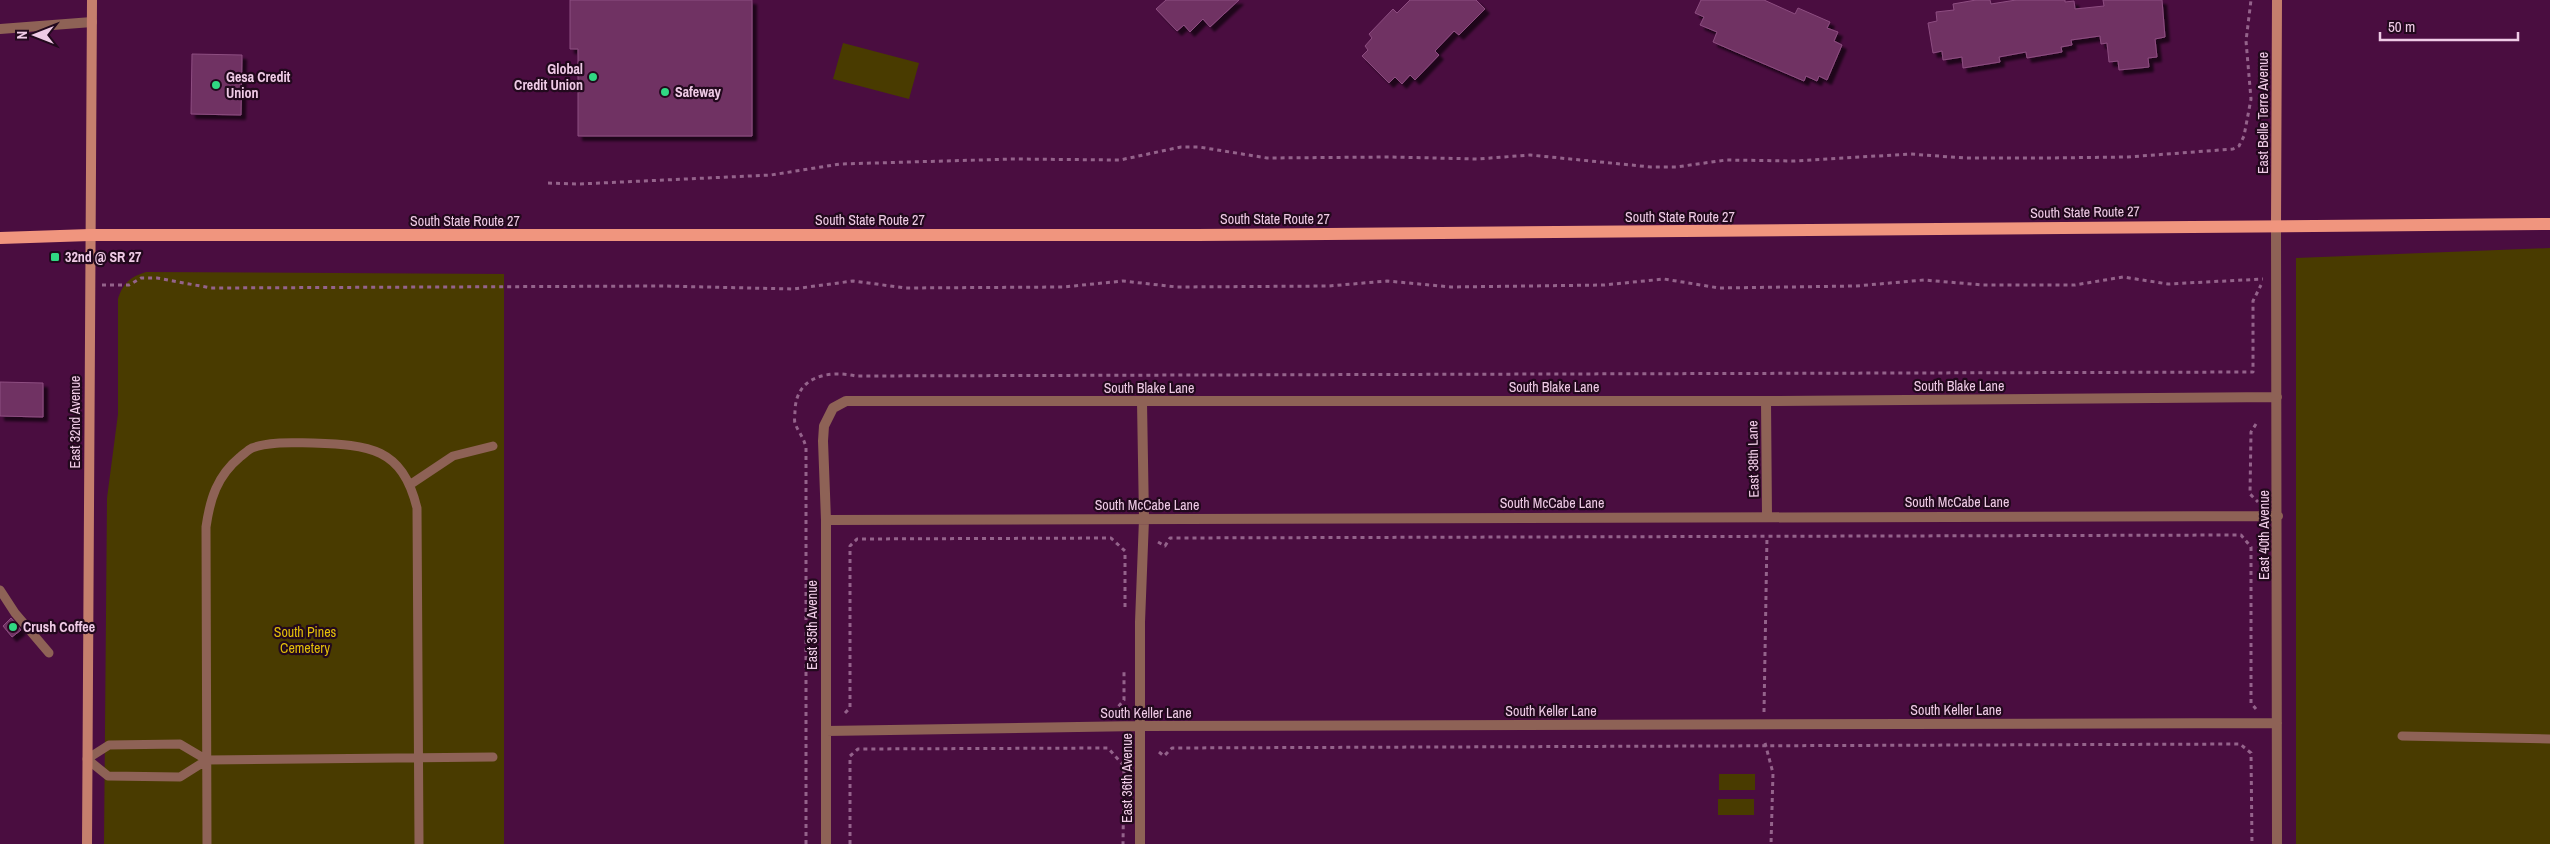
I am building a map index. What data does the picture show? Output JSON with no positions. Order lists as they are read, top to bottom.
{
  "streets": {
    "main road": ["East Belle Terre Avenue", "South State Route 27", "East 32nd Avenue"],
    "street": [
      "South Blake Lane",
      "East 38th Lane",
      "South McCabe Lane",
      "East 40th Avenue",
      "East 35th Avenue",
      "South Keller Lane",
      "East 36th Avenue"
    ]
  },
  "crossings": [
    ["East Belle Terre Avenue", "South State Route 27"],
    ["East Belle Terre Avenue", "East 40th Avenue"],
    ["South State Route 27", "East 32nd Avenue"],
    ["South State Route 27", "East 40th Avenue"],
    ["South Blake Lane", "East 38th Lane"],
    ["South Blake Lane", "East 40th Avenue"],
    ["South Blake Lane", "East 35th Avenue"],
    ["South Blake Lane", "East 36th Avenue"],
    ["East 38th Lane", "South McCabe Lane"],
    ["South McCabe Lane", "East 40th Avenue"],
    ["South McCabe Lane", "East 35th Avenue"],
    ["South McCabe Lane", "East 36th Avenue"],
    ["East 40th Avenue", "South Keller Lane"],
    ["East 35th Avenue", "South Keller Lane"],
    ["South Keller Lane", "East 36th Avenue"]
  ],
  "parks": ["South Pines Cemetery"],
  "places": {
    "other": [
      "Global Credit Union",
      "Gesa Credit Union",
      "Safeway",
      "Crush Coffee"
    ],
    "transit": ["32nd @ SR 27"]
  },
  "scale_bar": "50 m",
  "north": "left"
}
